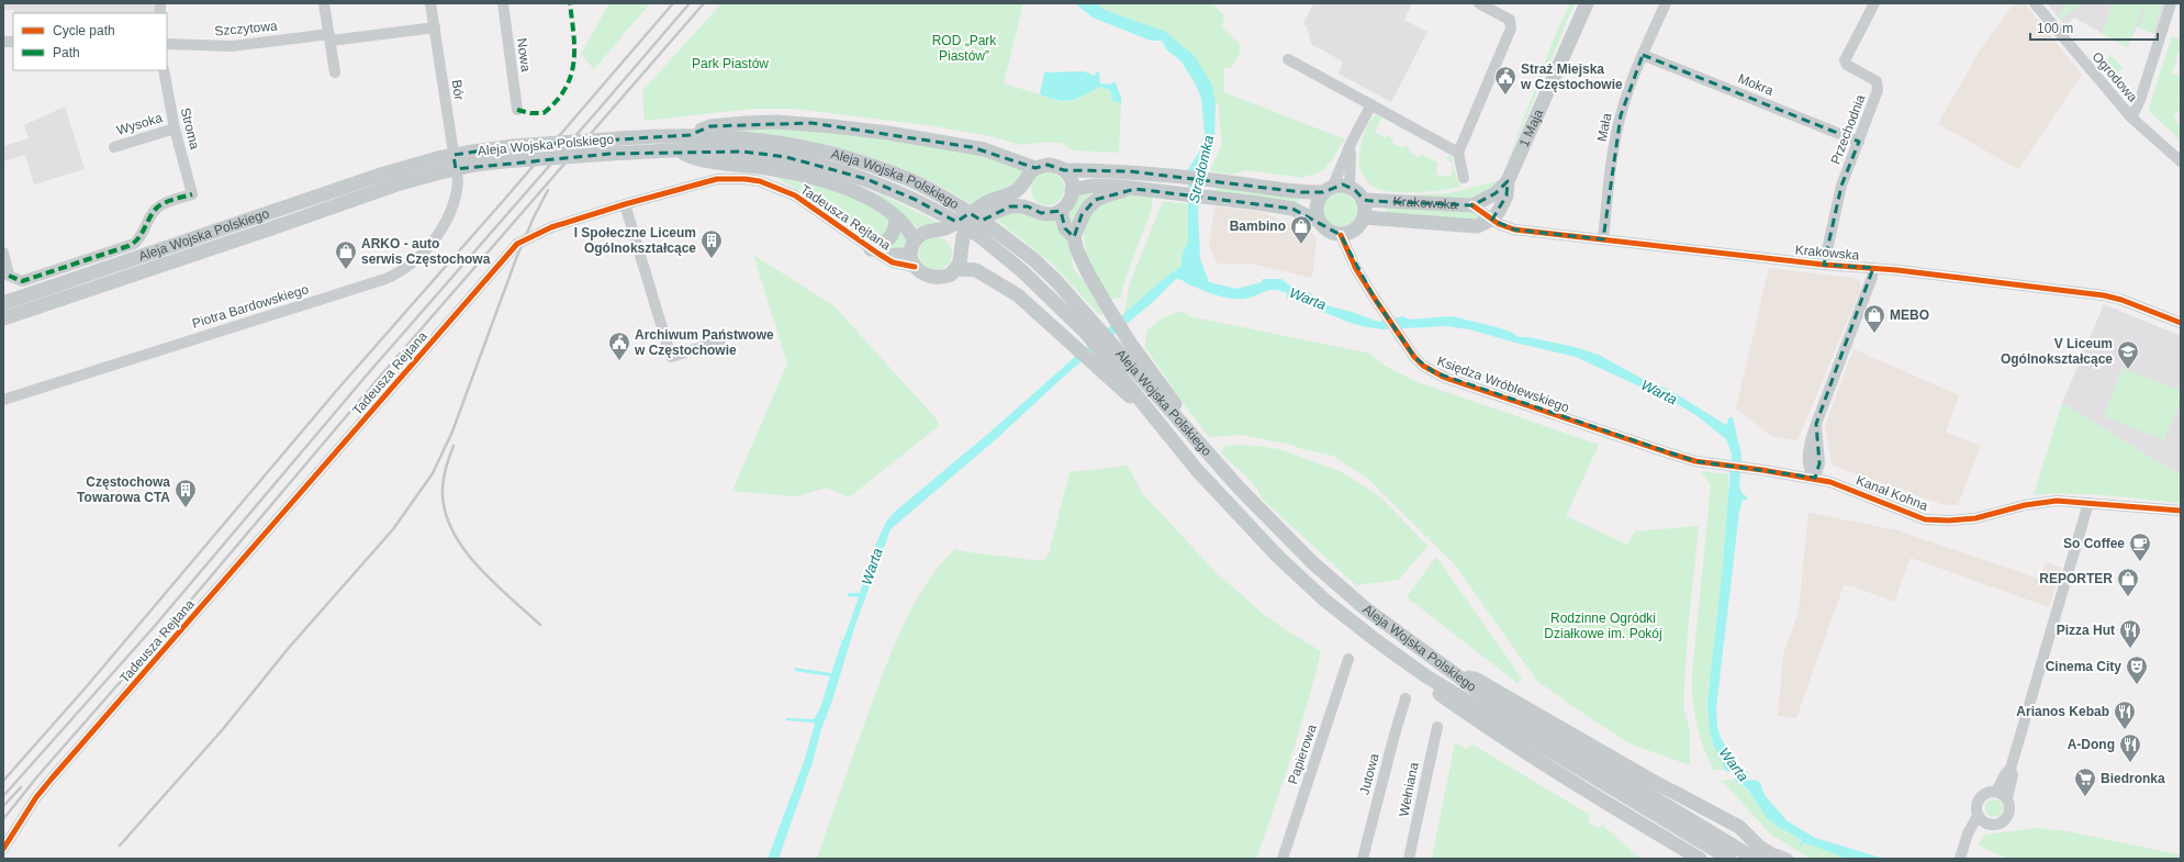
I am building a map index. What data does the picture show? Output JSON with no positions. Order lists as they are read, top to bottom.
{
  "streets": {
    "main road": ["1 Maja", "Aleja Wojska Polskiego", "Krakowska"],
    "street": [
      "Szczytowa",
      "Nowa",
      "Ogrodowa",
      "Mokra",
      "Bór",
      "Wysoka",
      "Mała",
      "Stroma",
      "Przechodnia",
      "Tadeusza Rejtana",
      "Piotra Bardowskiego",
      "Księdza Wróblewskiego",
      "Kanał Kohna",
      "Papierowa",
      "Jutowa",
      "Wełniana"
    ]
  },
  "crossings": [
    ["Szczytowa", "Bór"],
    ["Mokra", "Mała"],
    ["Mokra", "Przechodnia"],
    ["Bór", "Piotra Bardowskiego"],
    ["Wysoka", "Stroma"],
    ["Mała", "Krakowska"],
    ["1 Maja", "Krakowska"],
    ["Przechodnia", "Krakowska"],
    ["Krakowska", "Księdza Wróblewskiego"],
    ["Krakowska", "Kanał Kohna"],
    ["Księdza Wróblewskiego", "Kanał Kohna"]
  ],
  "water": ["Stradomka", "Warta"],
  "parks": ["ROD „Park Piastów”", "Park Piastów", "Rodzinne Ogródki Działkowe im. Pokój"],
  "places": {
    "public building": ["Straż Miejska w Częstochowie", "Archiwum Państwowe w Częstochowie"],
    "shop": [
      "Bambino",
      "ARKO - auto serwis Częstochowa",
      "MEBO",
      "REPORTER"
    ],
    "building": ["I Społeczne Liceum Ogólnokształcące", "Częstochowa Towarowa CTA"],
    "school or university": ["V Liceum Ogólnokształcące"],
    "cafe": ["So Coffee"],
    "restaurant": ["Pizza Hut", "Arianos Kebab", "A-Dong"],
    "theatre": ["Cinema City"],
    "supermarket": ["Biedronka"]
  },
  "legend": ["Cycle path", "Path"],
  "scale_bar": "100 m"
}
